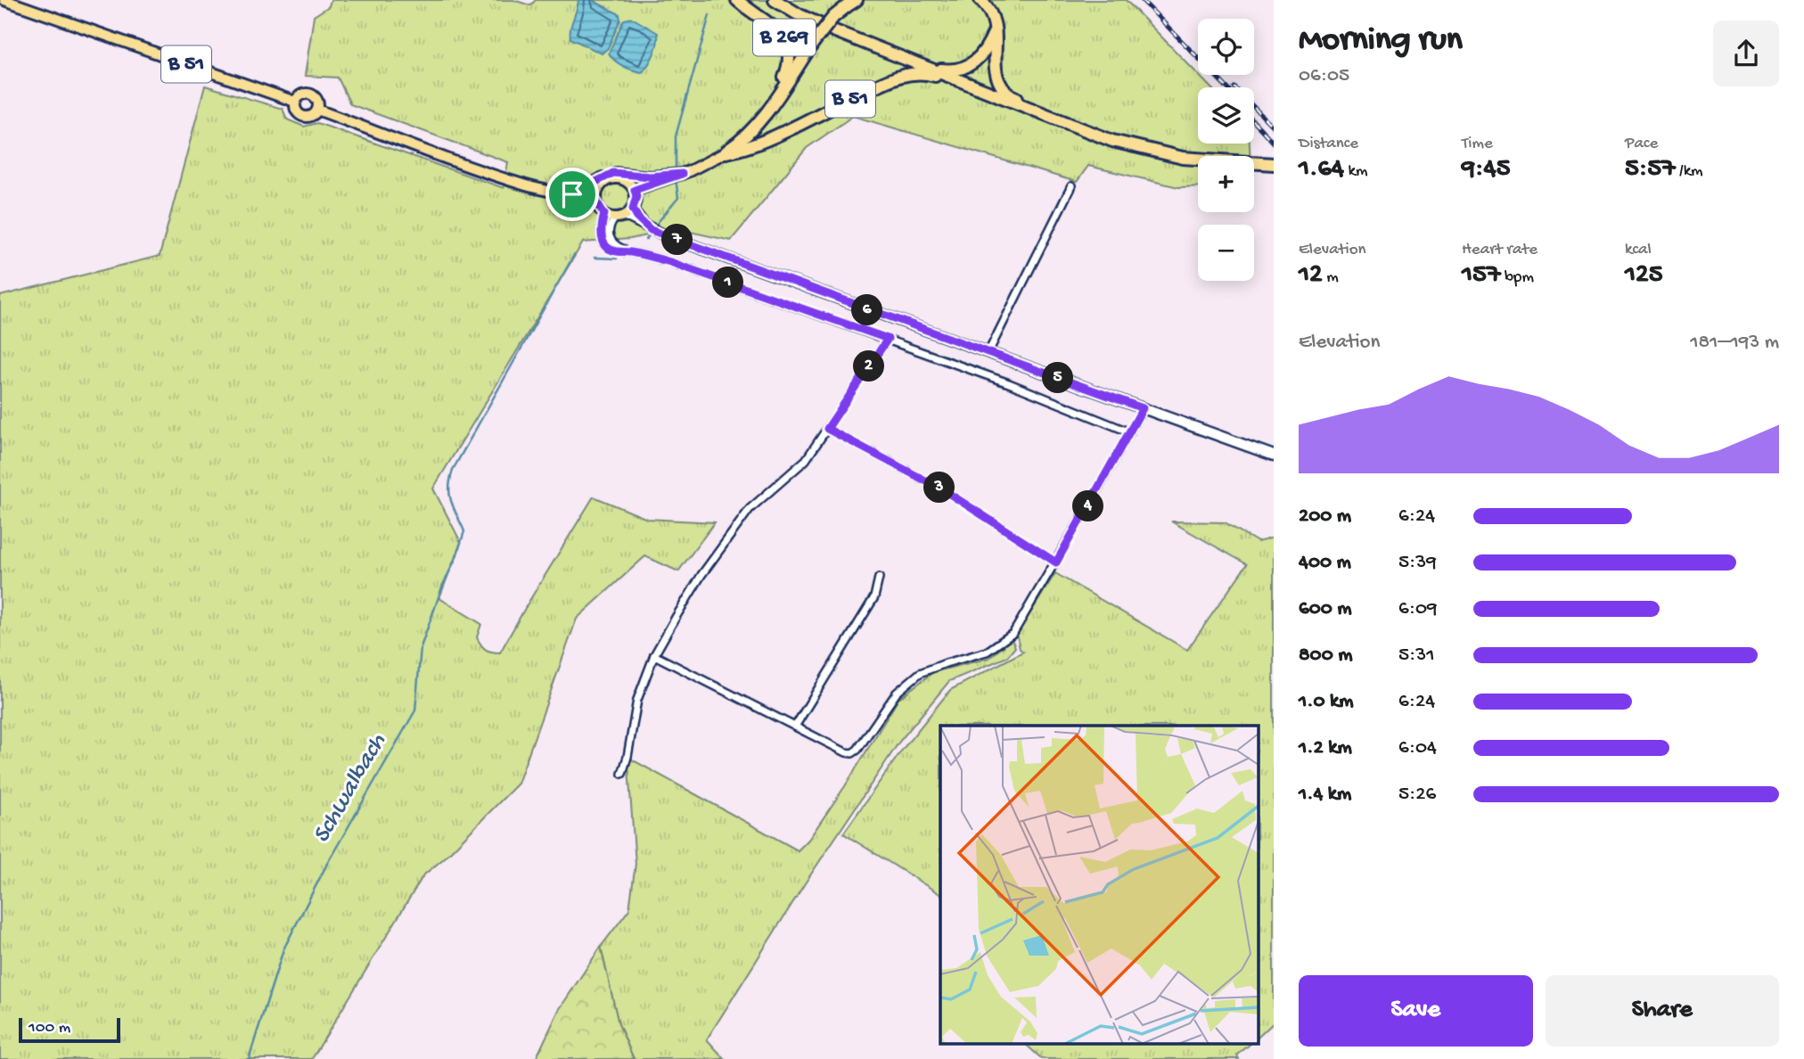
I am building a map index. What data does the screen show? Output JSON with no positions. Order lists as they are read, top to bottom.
{
  "streets": {
    "highway": ["B 269", "B 51"]
  },
  "crossings": [
    ["B 269", "B 51"]
  ],
  "water": ["Schwalbach"],
  "scale_bar": "100 m",
  "page": {
    "heading": ["Morning run", "06:05"],
    "map_buttons": ["+", "−"],
    "stats": [
      ["Distance", "1.64 km"],
      ["Time", "9:45"],
      ["Pace", "5:57 /km"],
      ["Elevation", "12 m"],
      ["Heart rate", "157 bpm"],
      ["kcal", "125"]
    ],
    "pins": [
      "7",
      "1",
      "6",
      "2",
      "5",
      "3",
      "4"
    ],
    "chart": ["Elevation", "181–193 m"],
    "list": [
      {
        "name": "200 m",
        "note": "6:24"
      },
      {
        "name": "400 m",
        "note": "5:39"
      },
      {
        "name": "600 m",
        "note": "6:09"
      },
      {
        "name": "800 m",
        "note": "5:31"
      },
      {
        "name": "1.0 km",
        "note": "6:24"
      },
      {
        "name": "1.2 km",
        "note": "6:04"
      },
      {
        "name": "1.4 km",
        "note": "5:26"
      }
    ],
    "buttons": ["Save", "Share"],
    "scale": "100 m"
  }
}
